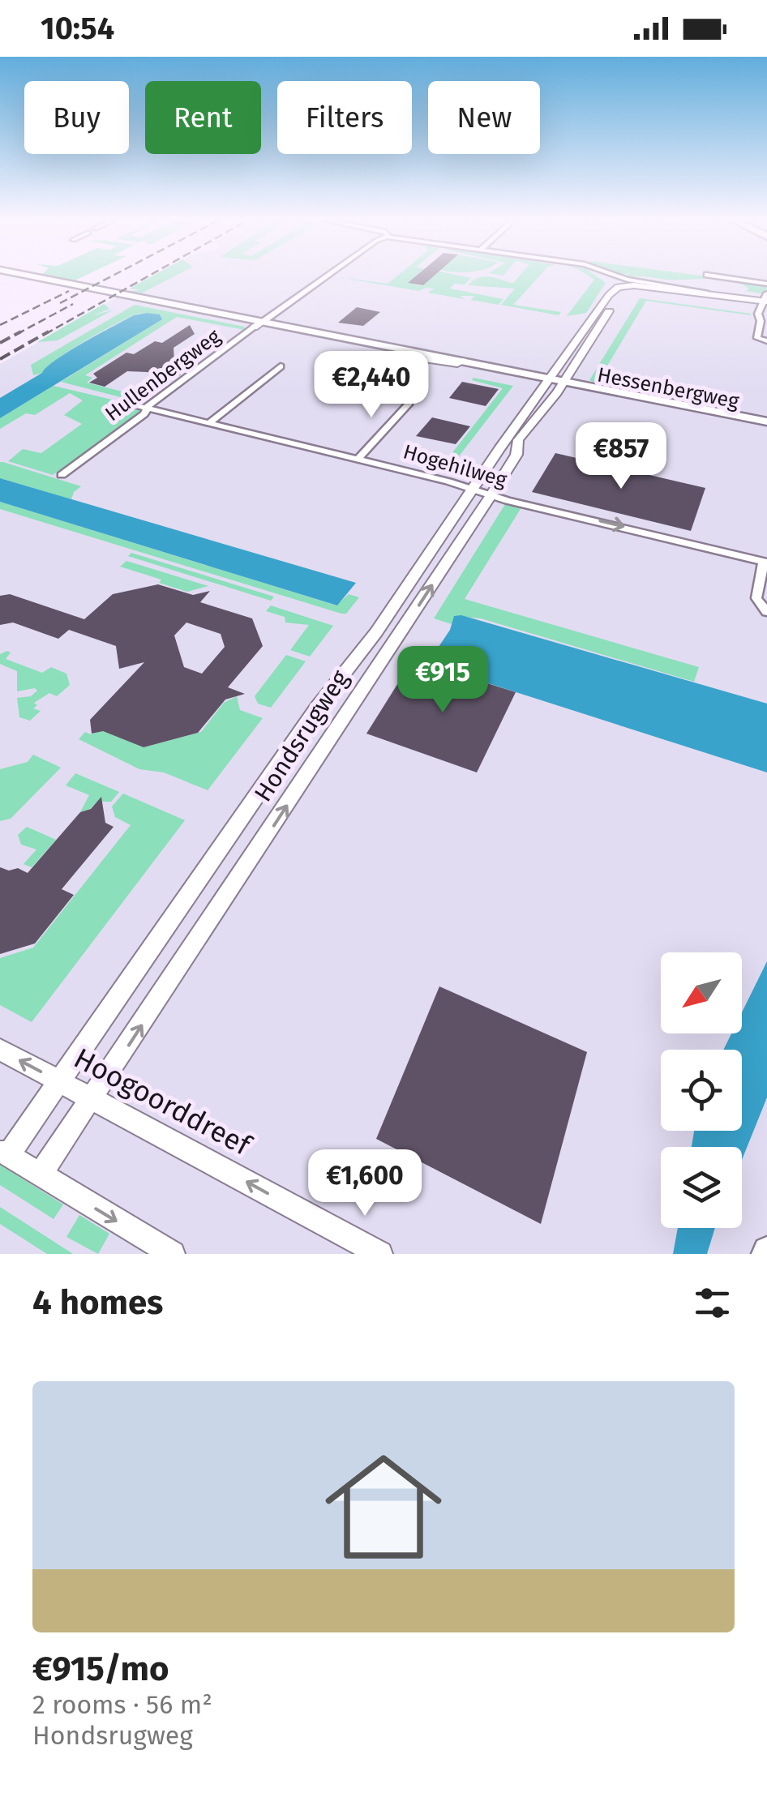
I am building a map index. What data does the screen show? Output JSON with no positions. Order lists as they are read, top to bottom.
{
  "streets": {
    "main road": ["Hessenbergweg"],
    "street": [
      "Hullenbergweg",
      "Hogehilweg",
      "Hondsrugweg",
      "Hoogoorddreef"
    ]
  },
  "crossings": [
    ["Hullenbergweg", "Hogehilweg"],
    ["Hessenbergweg", "Hondsrugweg"],
    ["Hogehilweg", "Hondsrugweg"],
    ["Hondsrugweg", "Hoogoorddreef"]
  ],
  "one_way": ["Hogehilweg"],
  "north": "bottom left",
  "page": {
    "status": "10:54",
    "chip": [
      "Buy",
      "Rent",
      "Filters",
      "New"
    ],
    "price": [
      "€2,440",
      "€857",
      "€915",
      "€1,600"
    ],
    "heading": "4 homes",
    "list": [
      {
        "name": "€915/mo",
        "note": "2 rooms · 56 m² · Hondsrugweg"
      }
    ]
  }
}
